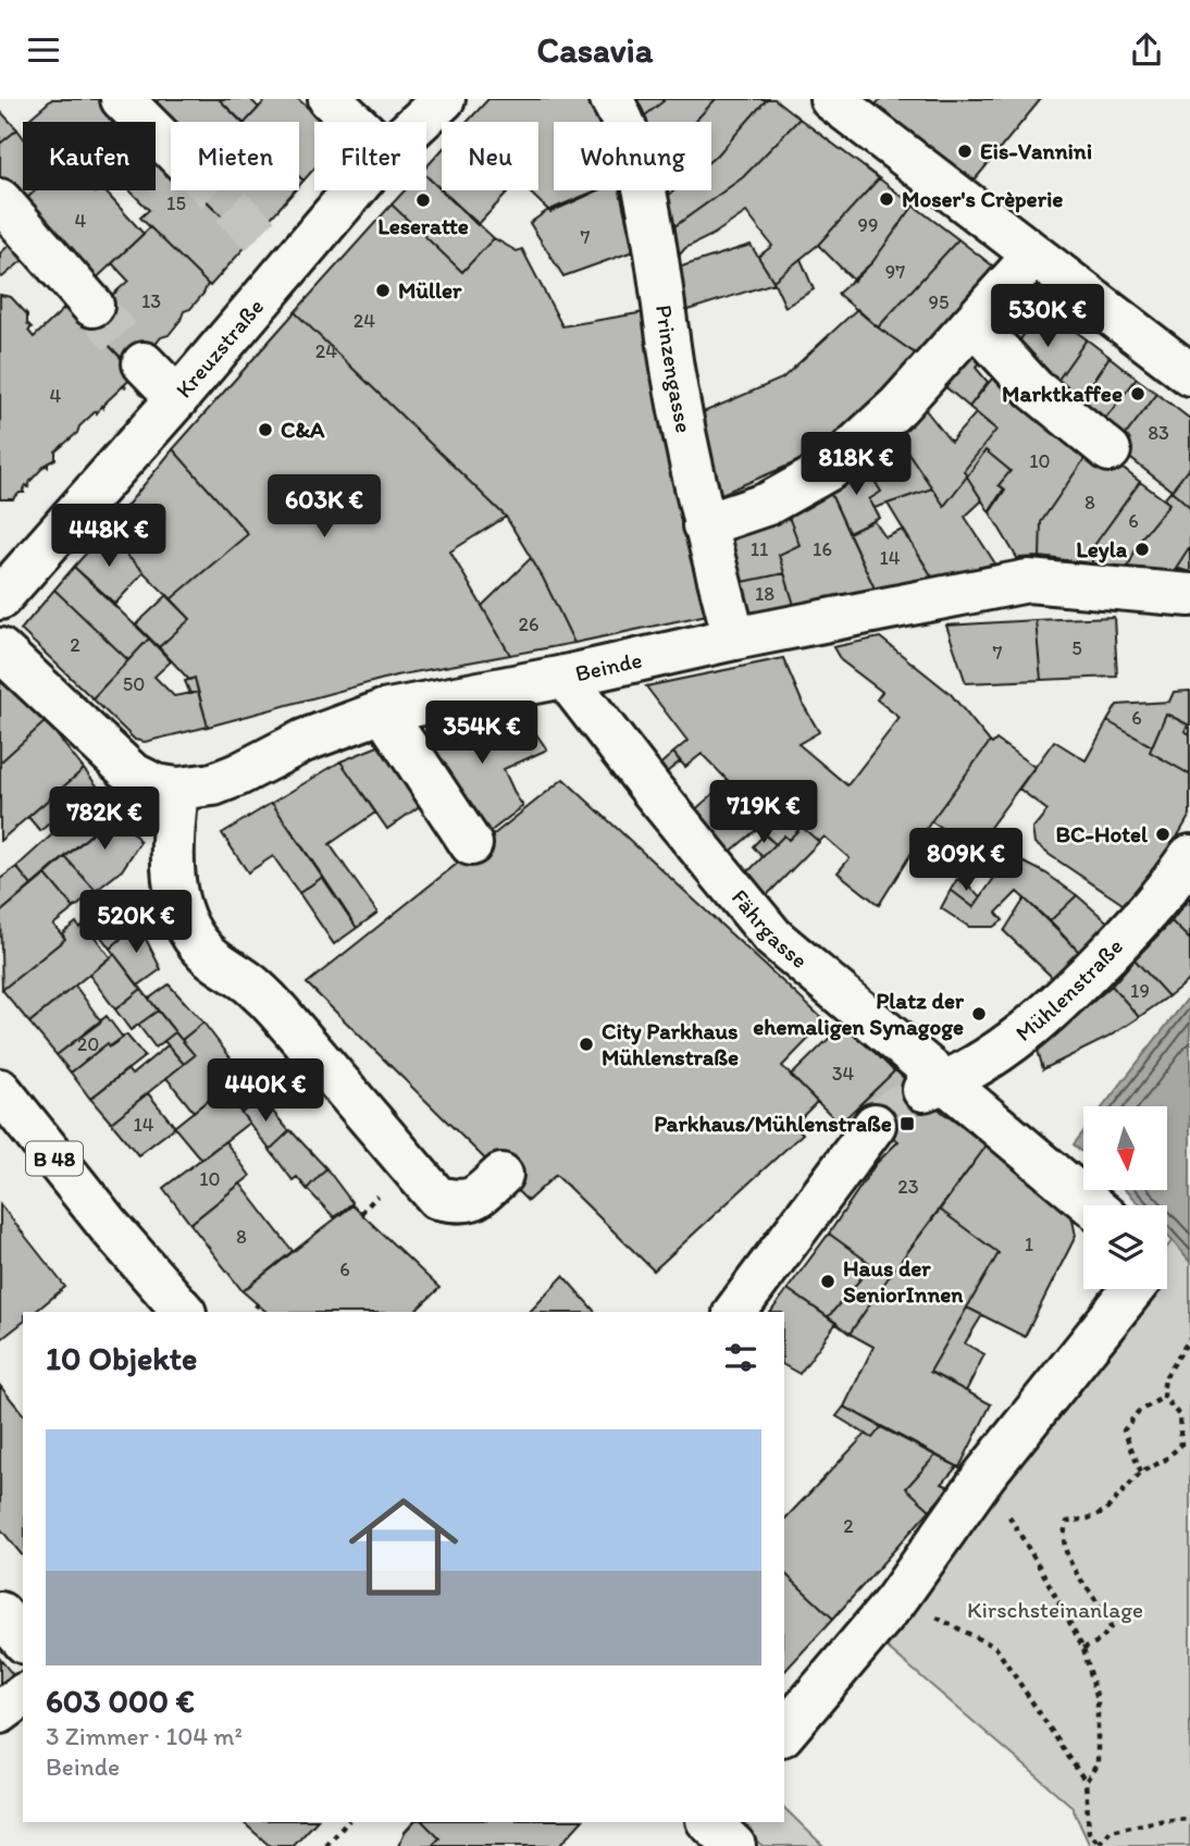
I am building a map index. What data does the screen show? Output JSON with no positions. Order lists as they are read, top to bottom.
{
  "streets": {
    "street": [
      "Kreuzstraße",
      "Prinzengasse",
      "Beinde",
      "Fährgasse",
      "Mühlenstraße",
      "B 48"
    ]
  },
  "crossings": [
    ["Prinzengasse", "Beinde"],
    ["Beinde", "Fährgasse"],
    ["Fährgasse", "Mühlenstraße"]
  ],
  "parks": ["Kirschsteinanlage"],
  "places": {
    "other": [
      "Eis-Vannini",
      "Moser's Crèperie",
      "Leseratte",
      "Müller",
      "Marktkaffee",
      "C&A",
      "Leyla",
      "BC-Hotel",
      "Platz der ehemaligen Synagoge",
      "City Parkhaus Mühlenstraße",
      "Haus der SeniorInnen"
    ],
    "transit": ["Parkhaus/Mühlenstraße"]
  },
  "house_numbers": [
    "15",
    "4",
    "99",
    "7",
    "97",
    "13",
    "95",
    "24",
    "24",
    "4",
    "83",
    "10",
    "8",
    "6",
    "11",
    "16",
    "14",
    "18",
    "26",
    "2",
    "5",
    "7",
    "50",
    "6",
    "19",
    "20",
    "34",
    "14",
    "10",
    "23",
    "8",
    "1",
    "6",
    "2"
  ],
  "north": "bottom",
  "page": {
    "header": "Casavia",
    "chip": [
      "Kaufen",
      "Mieten",
      "Filter",
      "Neu",
      "Wohnung"
    ],
    "price": [
      "530K €",
      "818K €",
      "603K €",
      "448K €",
      "354K €",
      "719K €",
      "782K €",
      "809K €",
      "520K €",
      "440K €"
    ],
    "heading": "10 Objekte",
    "list": [
      {
        "name": "603 000 €",
        "note": "3 Zimmer · 104 m² · Beinde"
      }
    ]
  }
}
